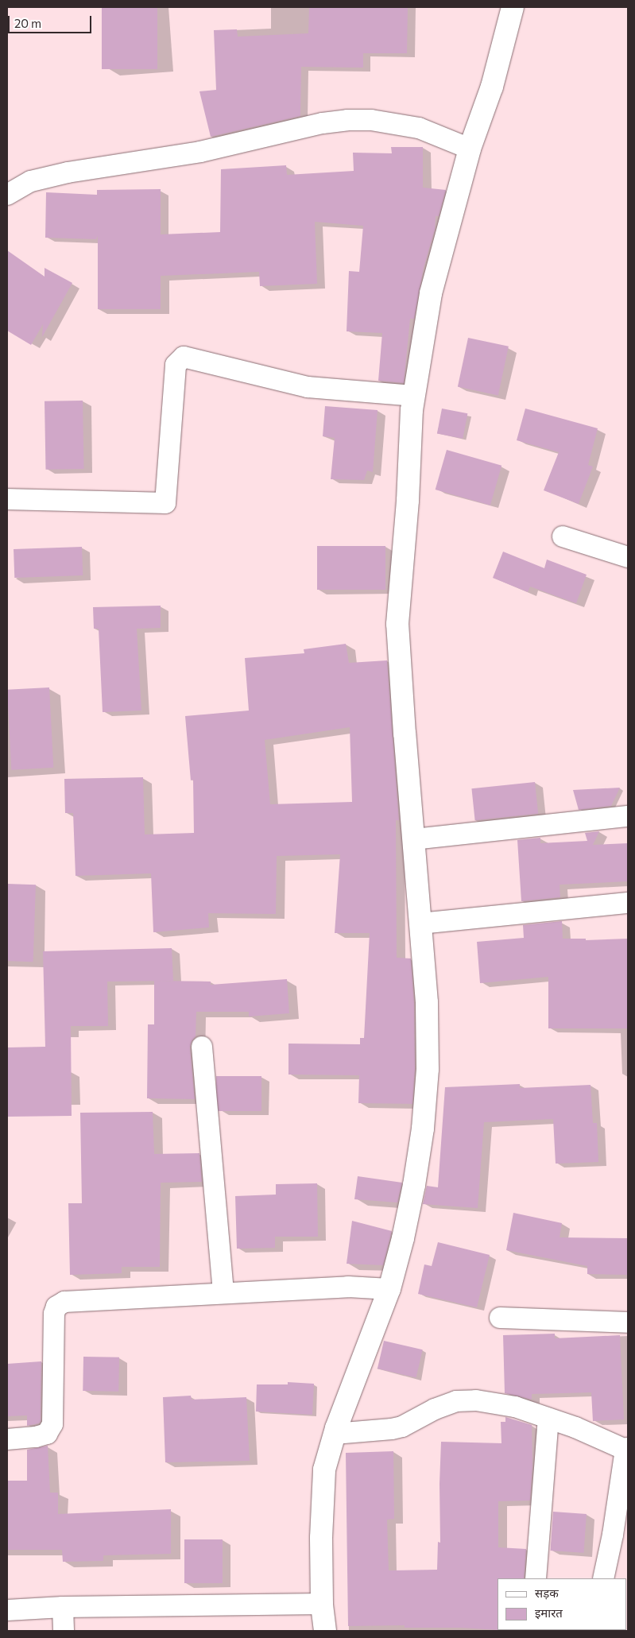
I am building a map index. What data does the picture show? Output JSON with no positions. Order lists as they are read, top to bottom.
{
  "legend": ["सड़क", "इमारत"],
  "scale_bar": "20 m"
}
